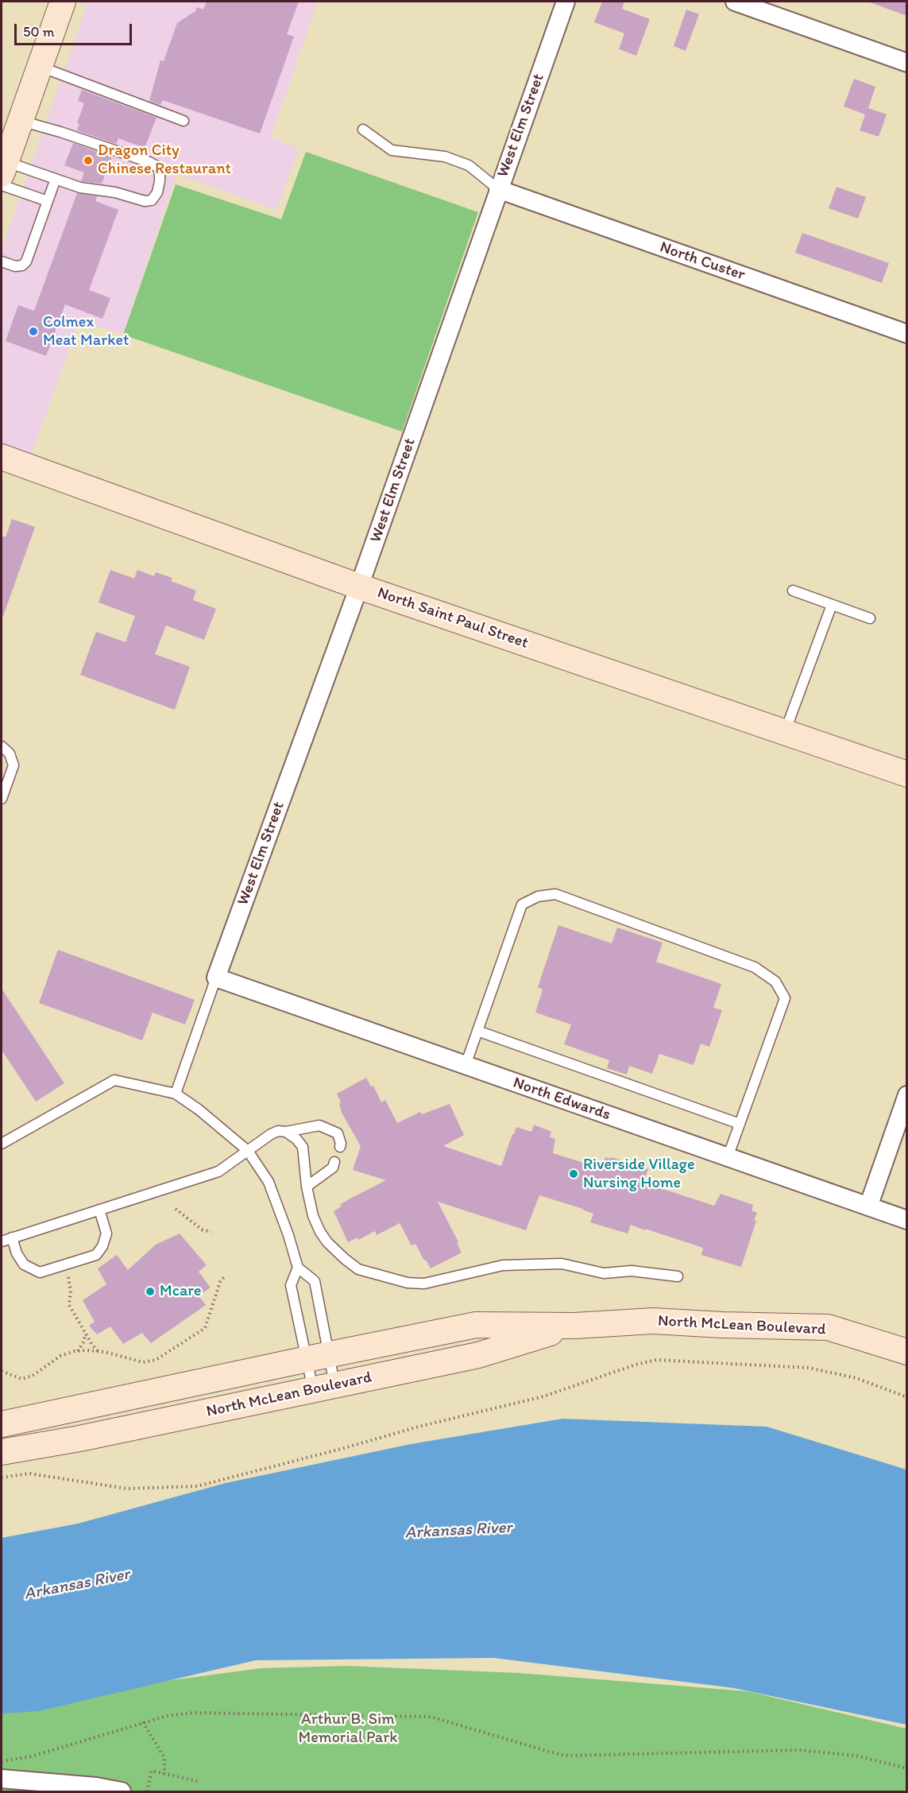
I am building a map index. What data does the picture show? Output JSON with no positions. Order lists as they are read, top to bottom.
{
  "streets": {
    "main road": ["North Saint Paul Street", "North McLean Boulevard"],
    "street": ["West Elm Street", "North Custer", "North Edwards"]
  },
  "crossings": [
    ["West Elm Street", "North Custer"],
    ["West Elm Street", "North Saint Paul Street"],
    ["West Elm Street", "North Edwards"]
  ],
  "water": ["Arkansas River"],
  "parks": ["Arthur B. Sim Memorial Park"],
  "places": [
    "Dragon City Chinese Restaurant",
    "Colmex Meat Market",
    "Riverside Village Nursing Home",
    "Mcare"
  ],
  "scale_bar": "50 m"
}
